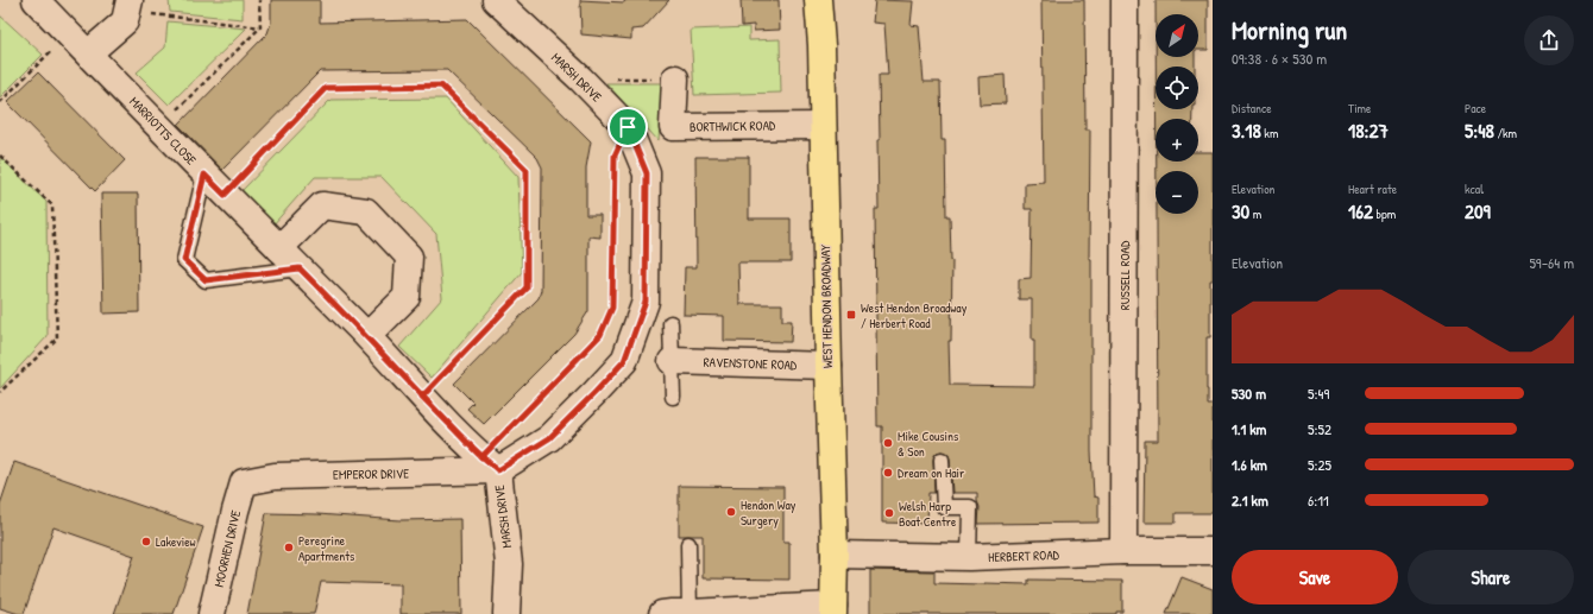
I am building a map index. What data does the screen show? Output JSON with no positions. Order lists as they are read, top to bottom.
{
  "streets": {
    "main road": ["WEST HENDON BROADWAY"],
    "street": [
      "MARSH DRIVE",
      "BORTHWICK ROAD",
      "MARRIOTTS CLOSE",
      "RUSSELL ROAD",
      "RAVENSTONE ROAD",
      "EMPEROR DRIVE",
      "MOORHEN DRIVE",
      "HERBERT ROAD"
    ]
  },
  "crossings": [
    ["MARSH DRIVE", "MARRIOTTS CLOSE"],
    ["MARSH DRIVE", "EMPEROR DRIVE"],
    ["BORTHWICK ROAD", "WEST HENDON BROADWAY"],
    ["MARRIOTTS CLOSE", "EMPEROR DRIVE"],
    ["RUSSELL ROAD", "HERBERT ROAD"],
    ["WEST HENDON BROADWAY", "RAVENSTONE ROAD"],
    ["WEST HENDON BROADWAY", "HERBERT ROAD"],
    ["EMPEROR DRIVE", "MOORHEN DRIVE"]
  ],
  "places": {
    "transit": ["West Hendon Broadway / Herbert Road"],
    "other": [
      "Mike Cousins & Son",
      "Dream on Hair",
      "Hendon Way Surgery",
      "Welsh Harp Boat Centre",
      "Lakeview",
      "Peregrine Apartments"
    ]
  },
  "north": "top right",
  "page": {
    "heading": ["Morning run", "09:38 · 6 × 530 m"],
    "map_buttons": ["+", "−"],
    "stats": [
      ["Distance", "3.18 km"],
      ["Time", "18:27"],
      ["Pace", "5:48 /km"],
      ["Elevation", "30 m"],
      ["Heart rate", "162 bpm"],
      ["kcal", "209"]
    ],
    "chart": ["Elevation", "59–64 m"],
    "list": [
      {
        "name": "530 m",
        "note": "5:49"
      },
      {
        "name": "1.1 km",
        "note": "5:52"
      },
      {
        "name": "1.6 km",
        "note": "5:25"
      },
      {
        "name": "2.1 km",
        "note": "6:11"
      }
    ],
    "buttons": ["Save", "Share"]
  }
}
